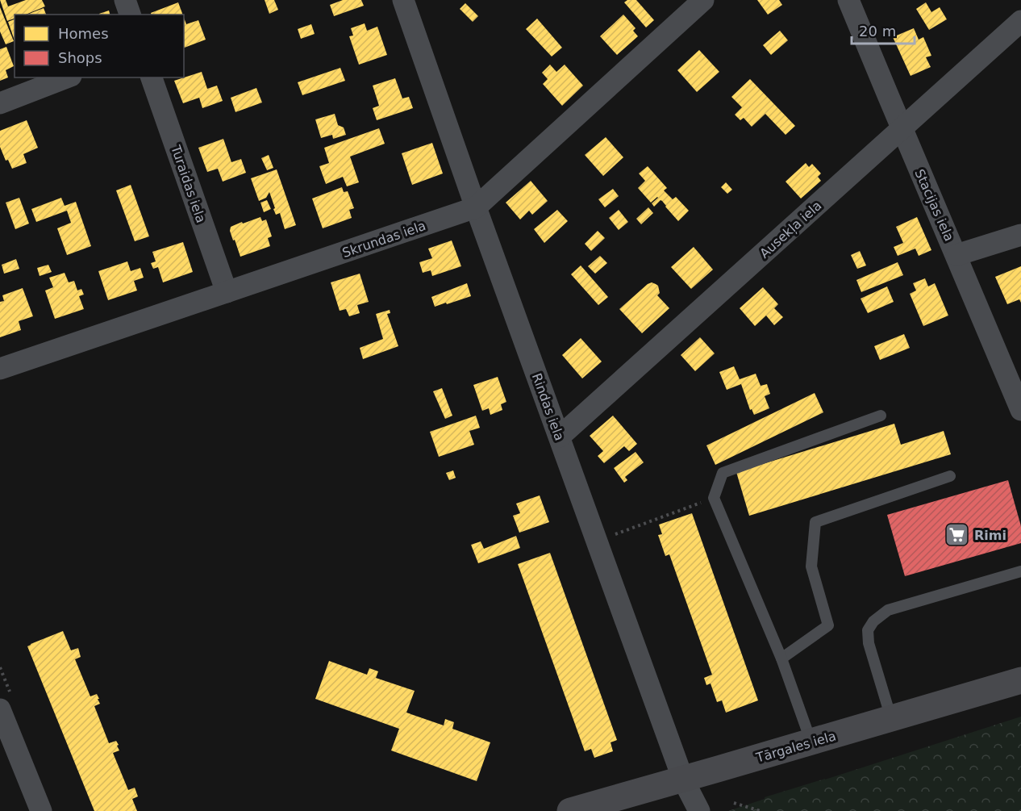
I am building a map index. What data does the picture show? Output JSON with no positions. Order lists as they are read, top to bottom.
{
  "streets": {
    "street": [
      "Turaidas iela",
      "Stacijas iela",
      "Ausekļa iela",
      "Skrundas iela",
      "Rindas iela",
      "Tārgales iela"
    ]
  },
  "crossings": [
    ["Turaidas iela", "Skrundas iela"],
    ["Stacijas iela", "Ausekļa iela"],
    ["Ausekļa iela", "Rindas iela"],
    ["Skrundas iela", "Rindas iela"],
    ["Rindas iela", "Tārgales iela"]
  ],
  "places": {
    "supermarket": ["Rimi"]
  },
  "legend": ["Homes", "Shops"],
  "scale_bar": "20 m"
}
